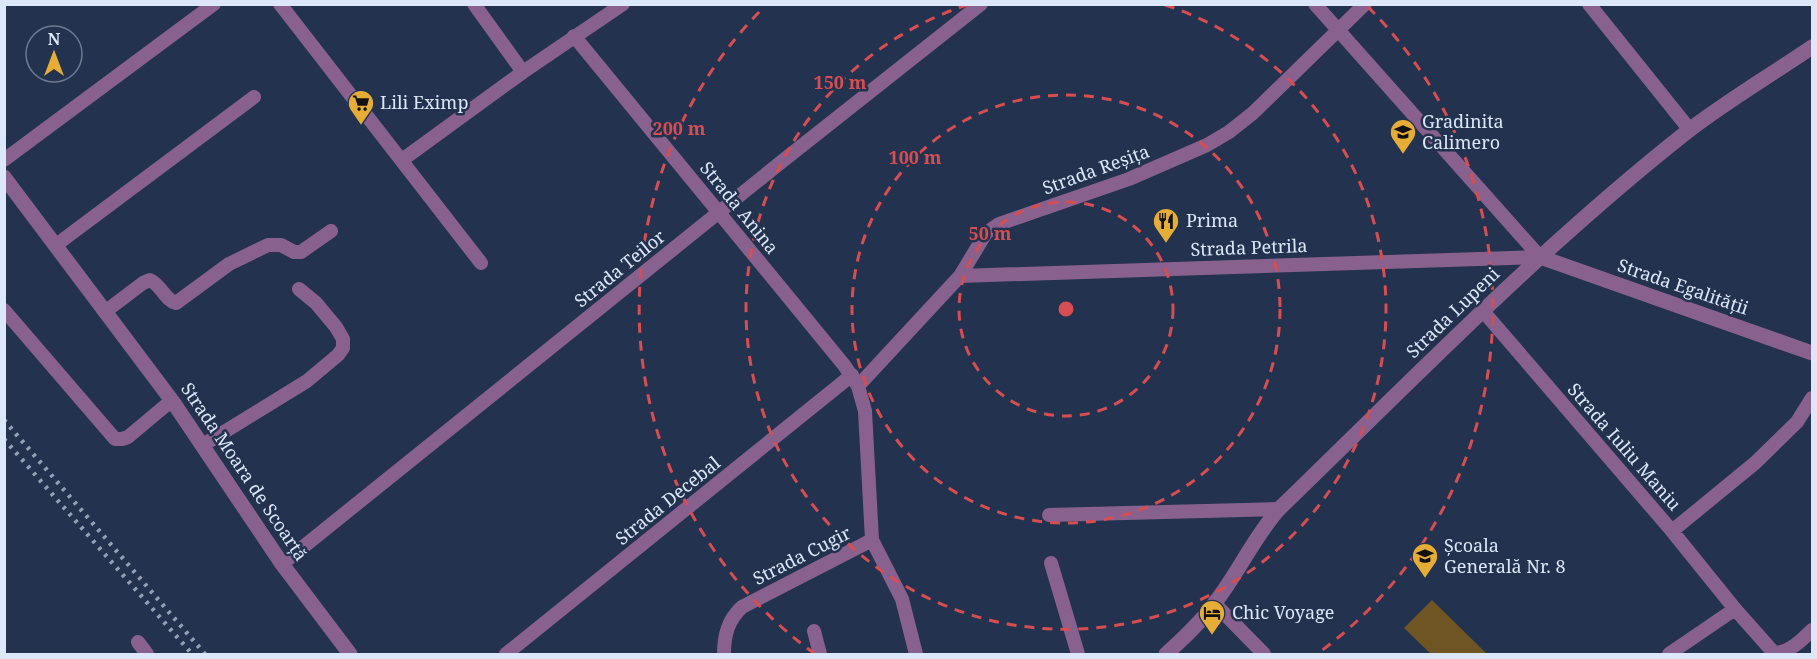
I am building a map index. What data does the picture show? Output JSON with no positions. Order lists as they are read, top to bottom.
{
  "streets": {
    "street": [
      "Strada Reșița",
      "Strada Anina",
      "Strada Petrila",
      "Strada Teilor",
      "Strada Egalității",
      "Strada Lupeni",
      "Strada Iuliu Maniu",
      "Strada Moara de Scoarță",
      "Strada Decebal",
      "Strada Cugir"
    ]
  },
  "crossings": [
    ["Strada Reșița", "Strada Anina"],
    ["Strada Reșița", "Strada Petrila"],
    ["Strada Reșița", "Strada Decebal"],
    ["Strada Reșița", "Strada Cugir"],
    ["Strada Anina", "Strada Teilor"],
    ["Strada Anina", "Strada Decebal"],
    ["Strada Anina", "Strada Cugir"],
    ["Strada Petrila", "Strada Egalității"],
    ["Strada Petrila", "Strada Lupeni"],
    ["Strada Teilor", "Strada Moara de Scoarță"],
    ["Strada Egalității", "Strada Lupeni"],
    ["Strada Lupeni", "Strada Iuliu Maniu"],
    ["Strada Decebal", "Strada Cugir"]
  ],
  "places": {
    "supermarket": ["Lili Eximp"],
    "school or university": ["Gradinita Calimero", "Școala Generală Nr. 8"],
    "restaurant": ["Prima"],
    "hotel": ["Chic Voyage"]
  },
  "north": "top",
  "rings": [
    "150 m",
    "200 m",
    "100 m",
    "50 m"
  ]
}
